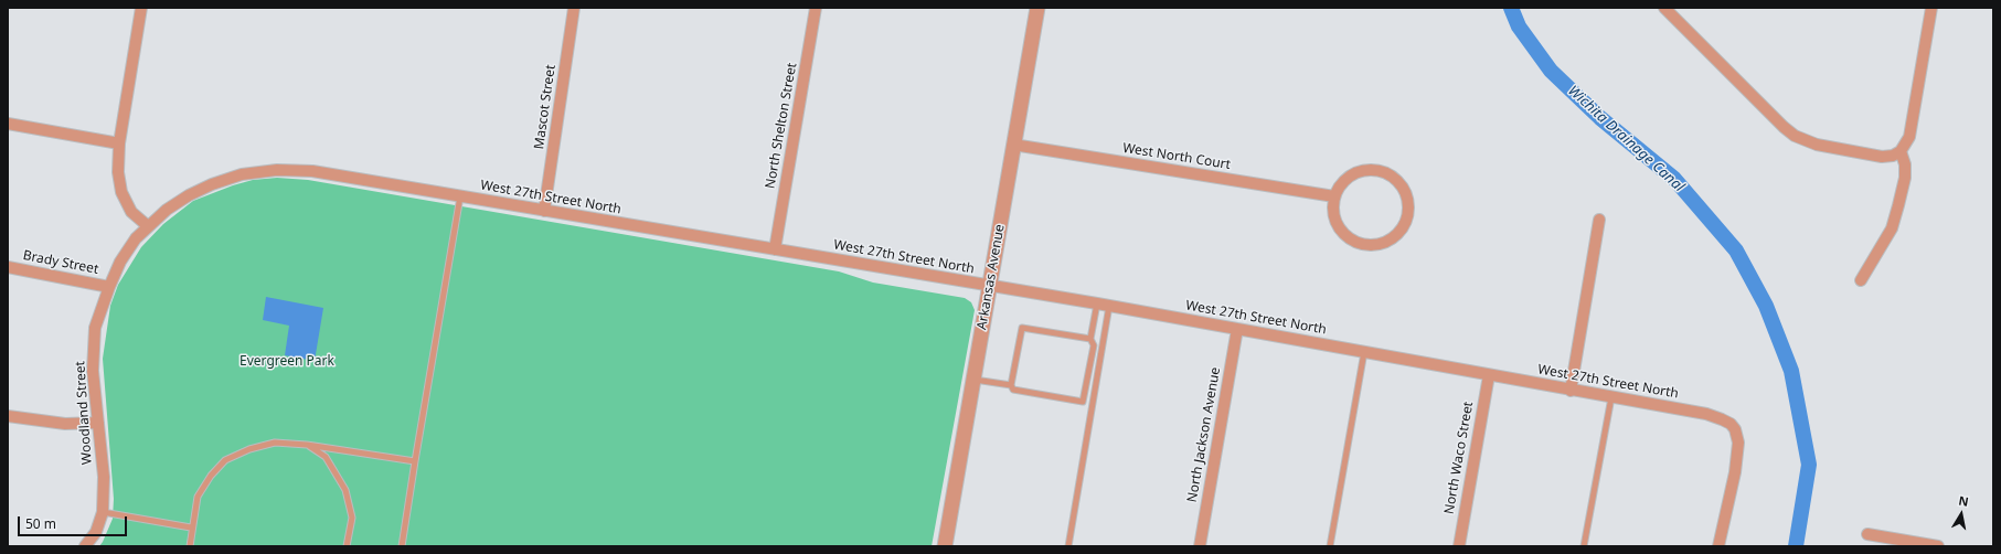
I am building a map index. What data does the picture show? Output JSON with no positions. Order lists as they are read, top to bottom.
{
  "streets": {
    "street": [
      "Mascot Street",
      "North Shelton Street",
      "West North Court",
      "West 27th Street North",
      "Brady Street",
      "Arkansas Avenue",
      "Woodland Street",
      "North Jackson Avenue",
      "North Waco Street"
    ]
  },
  "crossings": [
    ["Mascot Street", "West 27th Street North"],
    ["North Shelton Street", "West 27th Street North"],
    ["West North Court", "Arkansas Avenue"],
    ["West 27th Street North", "Arkansas Avenue"],
    ["West 27th Street North", "Woodland Street"],
    ["West 27th Street North", "North Jackson Avenue"],
    ["West 27th Street North", "North Waco Street"],
    ["Brady Street", "Woodland Street"]
  ],
  "water": ["Wichita Drainage Canal"],
  "parks": ["Evergreen Park"],
  "scale_bar": "50 m",
  "north": "top"
}
